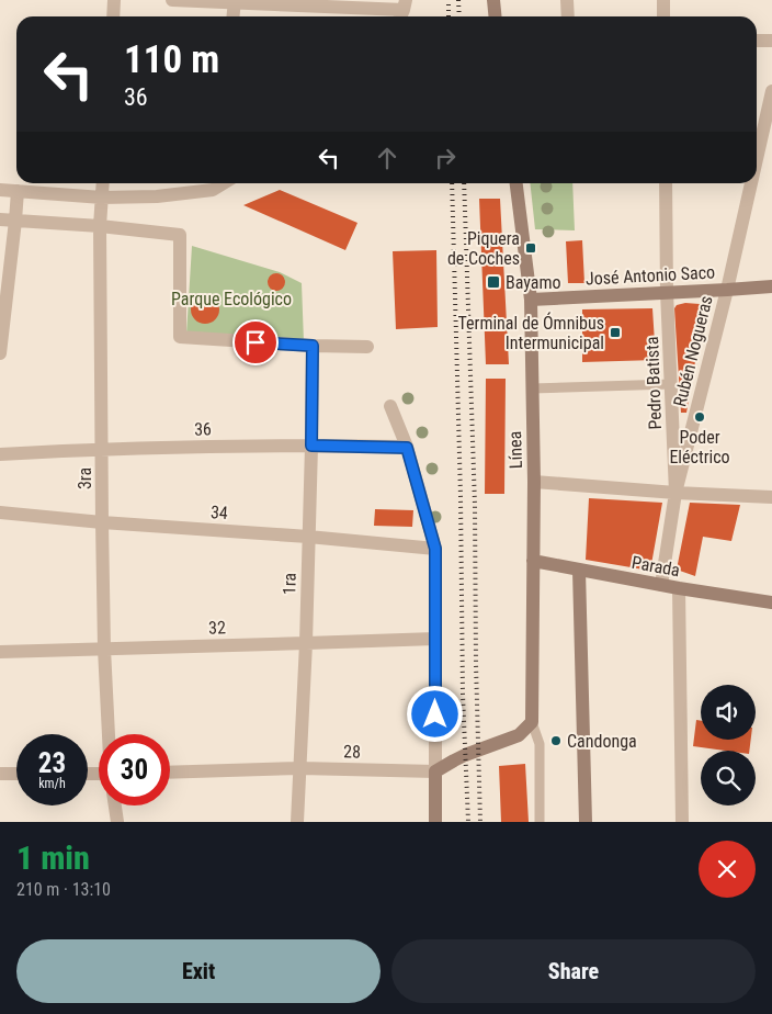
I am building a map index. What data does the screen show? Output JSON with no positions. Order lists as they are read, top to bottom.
{
  "streets": {
    "main road": ["José Antonio Saco", "Línea", "Parada"],
    "street": [
      "Rubén Nogueras",
      "Pedro Batista",
      "36",
      "3ra",
      "34",
      "1ra",
      "32",
      "28"
    ]
  },
  "crossings": [
    ["José Antonio Saco", "Rubén Nogueras"],
    ["José Antonio Saco", "Pedro Batista"],
    ["José Antonio Saco", "Línea"],
    ["Rubén Nogueras", "Pedro Batista"],
    ["Pedro Batista", "Parada"],
    ["36", "3ra"],
    ["36", "1ra"],
    ["Línea", "Parada"],
    ["3ra", "34"],
    ["3ra", "32"],
    ["34", "1ra"],
    ["1ra", "32"],
    ["1ra", "28"]
  ],
  "parks": ["Parque Ecológico"],
  "places": {
    "transit": ["Piquera de Coches", "Bayamo", "Terminal de Ómnibus Intermunicipal"],
    "other": ["Poder Eléctrico", "Candonga"]
  },
  "page": {
    "turn": ["110 m", "36"],
    "speed": "23 km/h",
    "limit": "30",
    "heading": ["1 min", "210 m · 13:10"],
    "buttons": ["Exit", "Share"]
  }
}
